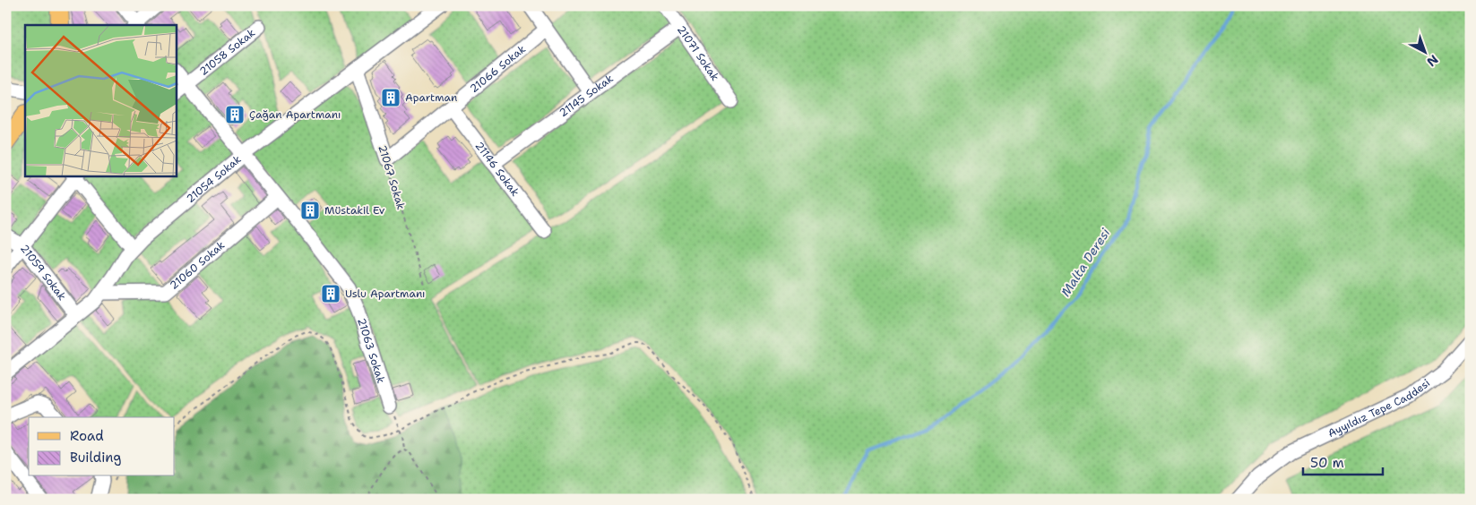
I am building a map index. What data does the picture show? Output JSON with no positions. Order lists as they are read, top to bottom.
{
  "streets": {
    "street": [
      "21058 Sokak",
      "21071 Sokak",
      "21066 Sokak",
      "21145 Sokak",
      "21146 Sokak",
      "21067 Sokak",
      "21054 Sokak",
      "21060 Sokak",
      "21059 Sokak",
      "21063 Sokak",
      "Ayyıldız Tepe Caddesi"
    ]
  },
  "crossings": [
    ["21058 Sokak", "21063 Sokak"],
    ["21071 Sokak", "21145 Sokak"],
    ["21066 Sokak", "21146 Sokak"],
    ["21066 Sokak", "21067 Sokak"],
    ["21145 Sokak", "21146 Sokak"],
    ["21067 Sokak", "21054 Sokak"],
    ["21054 Sokak", "21060 Sokak"],
    ["21054 Sokak", "21059 Sokak"],
    ["21054 Sokak", "21063 Sokak"],
    ["21060 Sokak", "21063 Sokak"]
  ],
  "water": ["Malta Deresi"],
  "places": {
    "building": [
      "Apartman",
      "Çağan Apartmanı",
      "Müstakil Ev",
      "Uslu Apartmanı"
    ]
  },
  "legend": ["Road", "Building"],
  "scale_bar": "50 m",
  "north": "bottom right"
}
